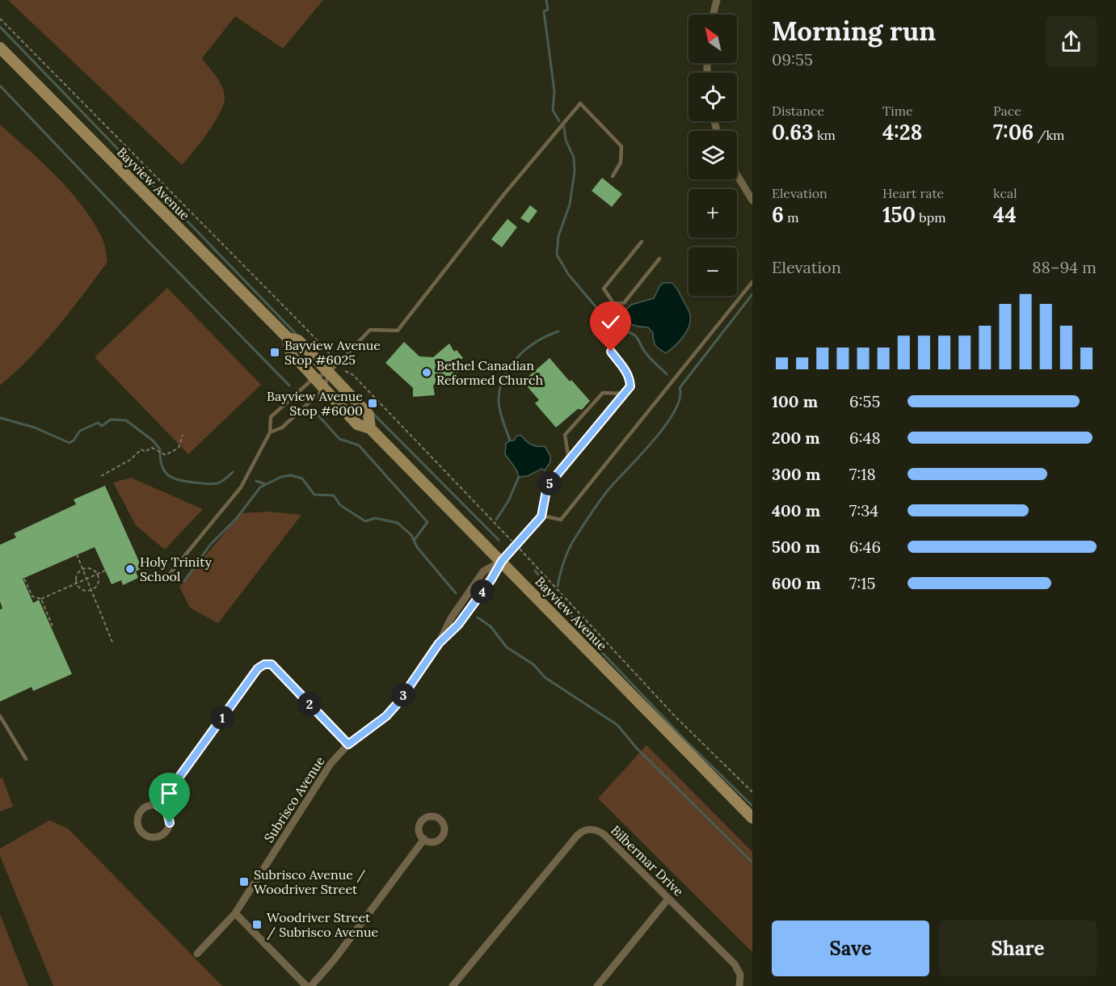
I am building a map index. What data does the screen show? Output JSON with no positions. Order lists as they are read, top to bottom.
{
  "streets": {
    "main road": ["Bayview Avenue"],
    "street": ["Subrisco Avenue", "Bilbermar Drive"]
  },
  "crossings": [
    ["Bayview Avenue", "Subrisco Avenue"]
  ],
  "places": {
    "transit": [
      "Bayview Avenue Stop #6025",
      "Bayview Avenue Stop #6000",
      "Subrisco Avenue / Woodriver Street",
      "Woodriver Street / Subrisco Avenue"
    ],
    "other": ["Bethel Canadian Reformed Church", "Holy Trinity School"]
  },
  "north": "top left",
  "page": {
    "heading": ["Morning run", "09:55"],
    "map_buttons": ["+", "−"],
    "stats": [
      ["Distance", "0.63 km"],
      ["Time", "4:28"],
      ["Pace", "7:06 /km"],
      ["Elevation", "6 m"],
      ["Heart rate", "150 bpm"],
      ["kcal", "44"]
    ],
    "chart": ["Elevation", "88–94 m"],
    "list": [
      {
        "name": "100 m",
        "note": "6:55"
      },
      {
        "name": "200 m",
        "note": "6:48"
      },
      {
        "name": "300 m",
        "note": "7:18"
      },
      {
        "name": "400 m",
        "note": "7:34"
      },
      {
        "name": "500 m",
        "note": "6:46"
      },
      {
        "name": "600 m",
        "note": "7:15"
      }
    ],
    "pins": [
      "5",
      "4",
      "3",
      "2",
      "1"
    ],
    "buttons": ["Save", "Share"]
  }
}
